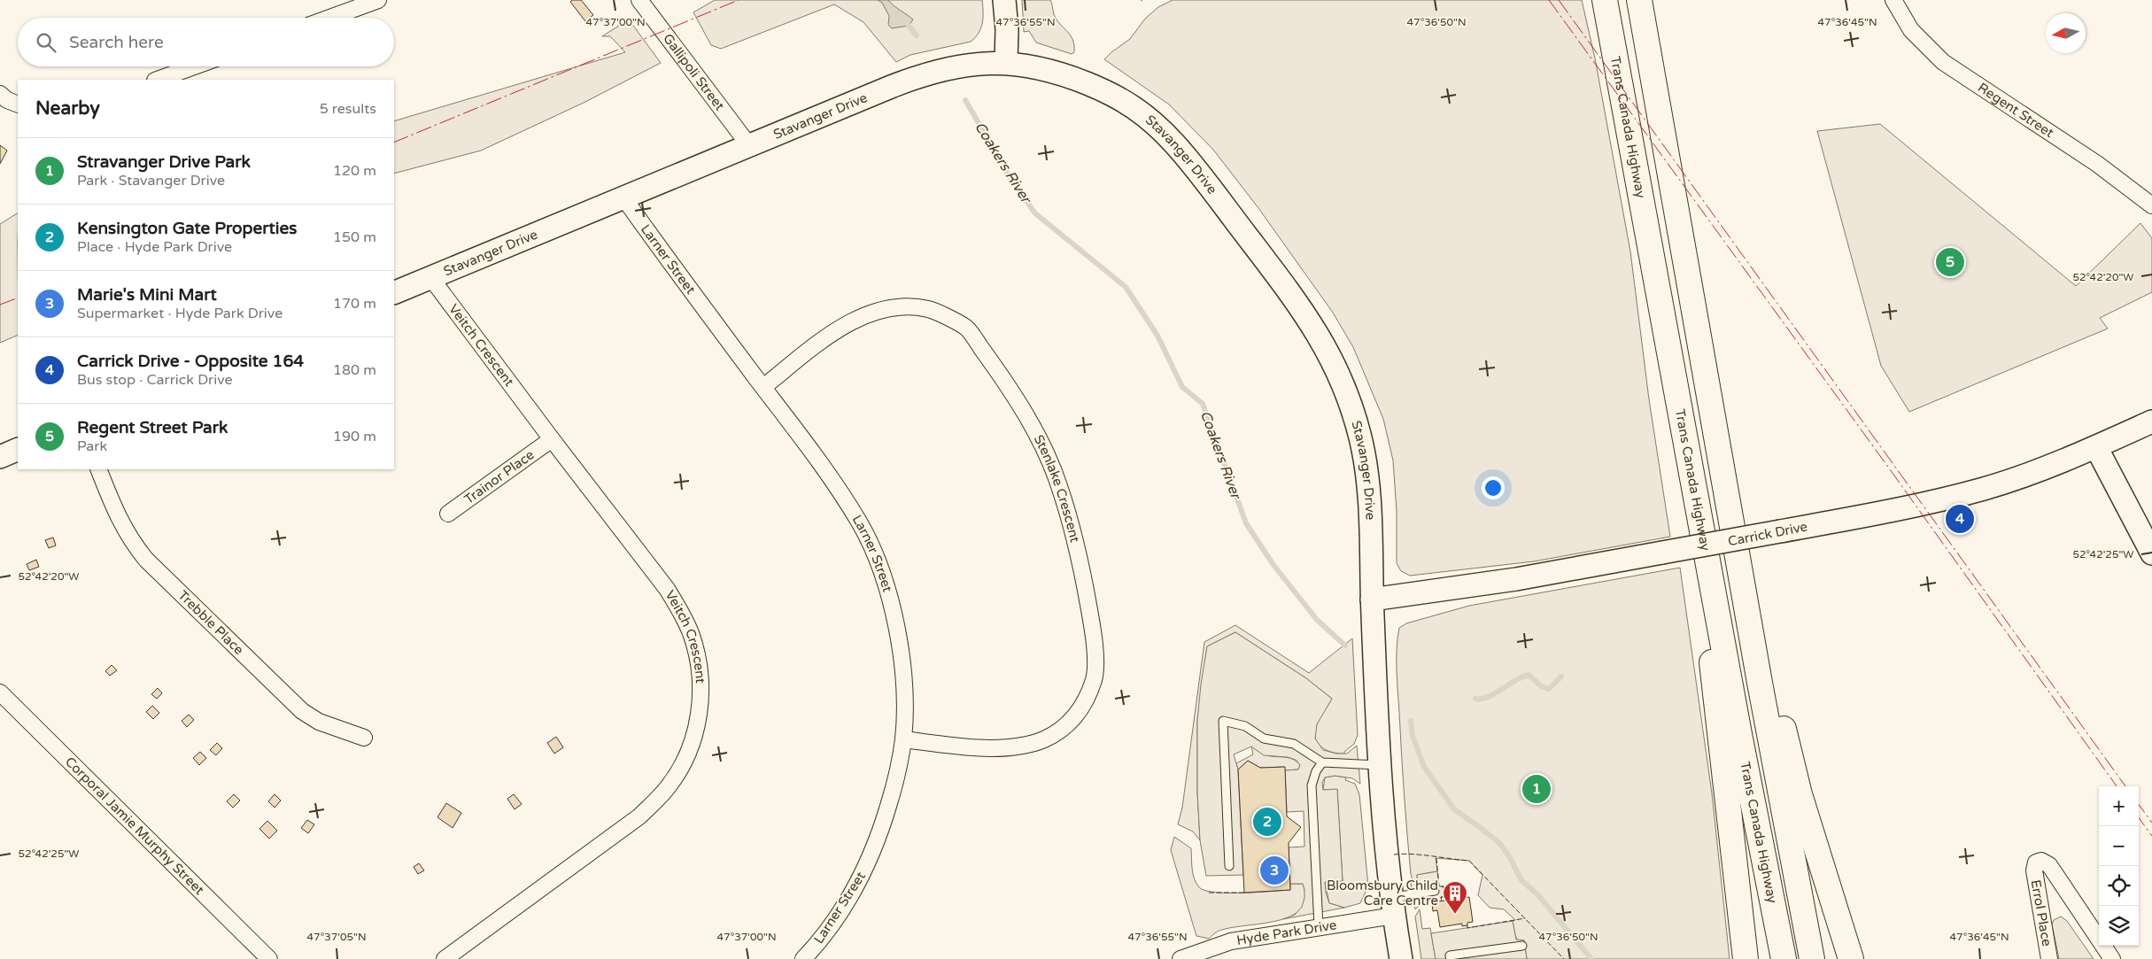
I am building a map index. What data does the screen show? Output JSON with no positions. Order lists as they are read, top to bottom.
{
  "streets": {
    "highway": ["Trans Canada Highway"],
    "street": [
      "Gallipoli Street",
      "Regent Street",
      "Stavanger Drive",
      "Larner Street",
      "Veitch Crescent",
      "Trainor Place",
      "Stenlake Crescent",
      "Carrick Drive",
      "Trebble Place",
      "Corporal Jamie Murphy Street",
      "Errol Place",
      "Hyde Park Drive"
    ]
  },
  "crossings": [
    ["Gallipoli Street", "Stavanger Drive"],
    ["Stavanger Drive", "Larner Street"],
    ["Stavanger Drive", "Veitch Crescent"],
    ["Stavanger Drive", "Carrick Drive"],
    ["Stavanger Drive", "Hyde Park Drive"],
    ["Larner Street", "Stenlake Crescent"],
    ["Veitch Crescent", "Trainor Place"]
  ],
  "water": ["Coakers River"],
  "places": {
    "building": ["Bloomsbury Child Care Centre"]
  },
  "north": "left",
  "page": {
    "search": "Search here",
    "heading": ["Nearby", "5 results"],
    "list": [
      {
        "mark": "1",
        "name": "Stravanger Drive Park",
        "note": "Park · Stavanger Drive",
        "value": "120 m"
      },
      {
        "mark": "2",
        "name": "Kensington Gate Properties",
        "note": "Place · Hyde Park Drive",
        "value": "150 m"
      },
      {
        "mark": "3",
        "name": "Marie's Mini Mart",
        "note": "Supermarket · Hyde Park Drive",
        "value": "170 m"
      },
      {
        "mark": "4",
        "name": "Carrick Drive - Opposite 164",
        "note": "Bus stop · Carrick Drive",
        "value": "180 m"
      },
      {
        "mark": "5",
        "name": "Regent Street Park",
        "note": "Park",
        "value": "190 m"
      }
    ],
    "pins": [
      "5",
      "4",
      "1",
      "2",
      "3"
    ],
    "map_buttons": ["+", "−"]
  },
  "coordinates": [
    "47°37'00\"N",
    "47°36'55\"N",
    "47°36'50\"N",
    "47°36'45\"N",
    "52°42'20\"W",
    "52°42'25\"W",
    "47°37'05\"N"
  ]
}
